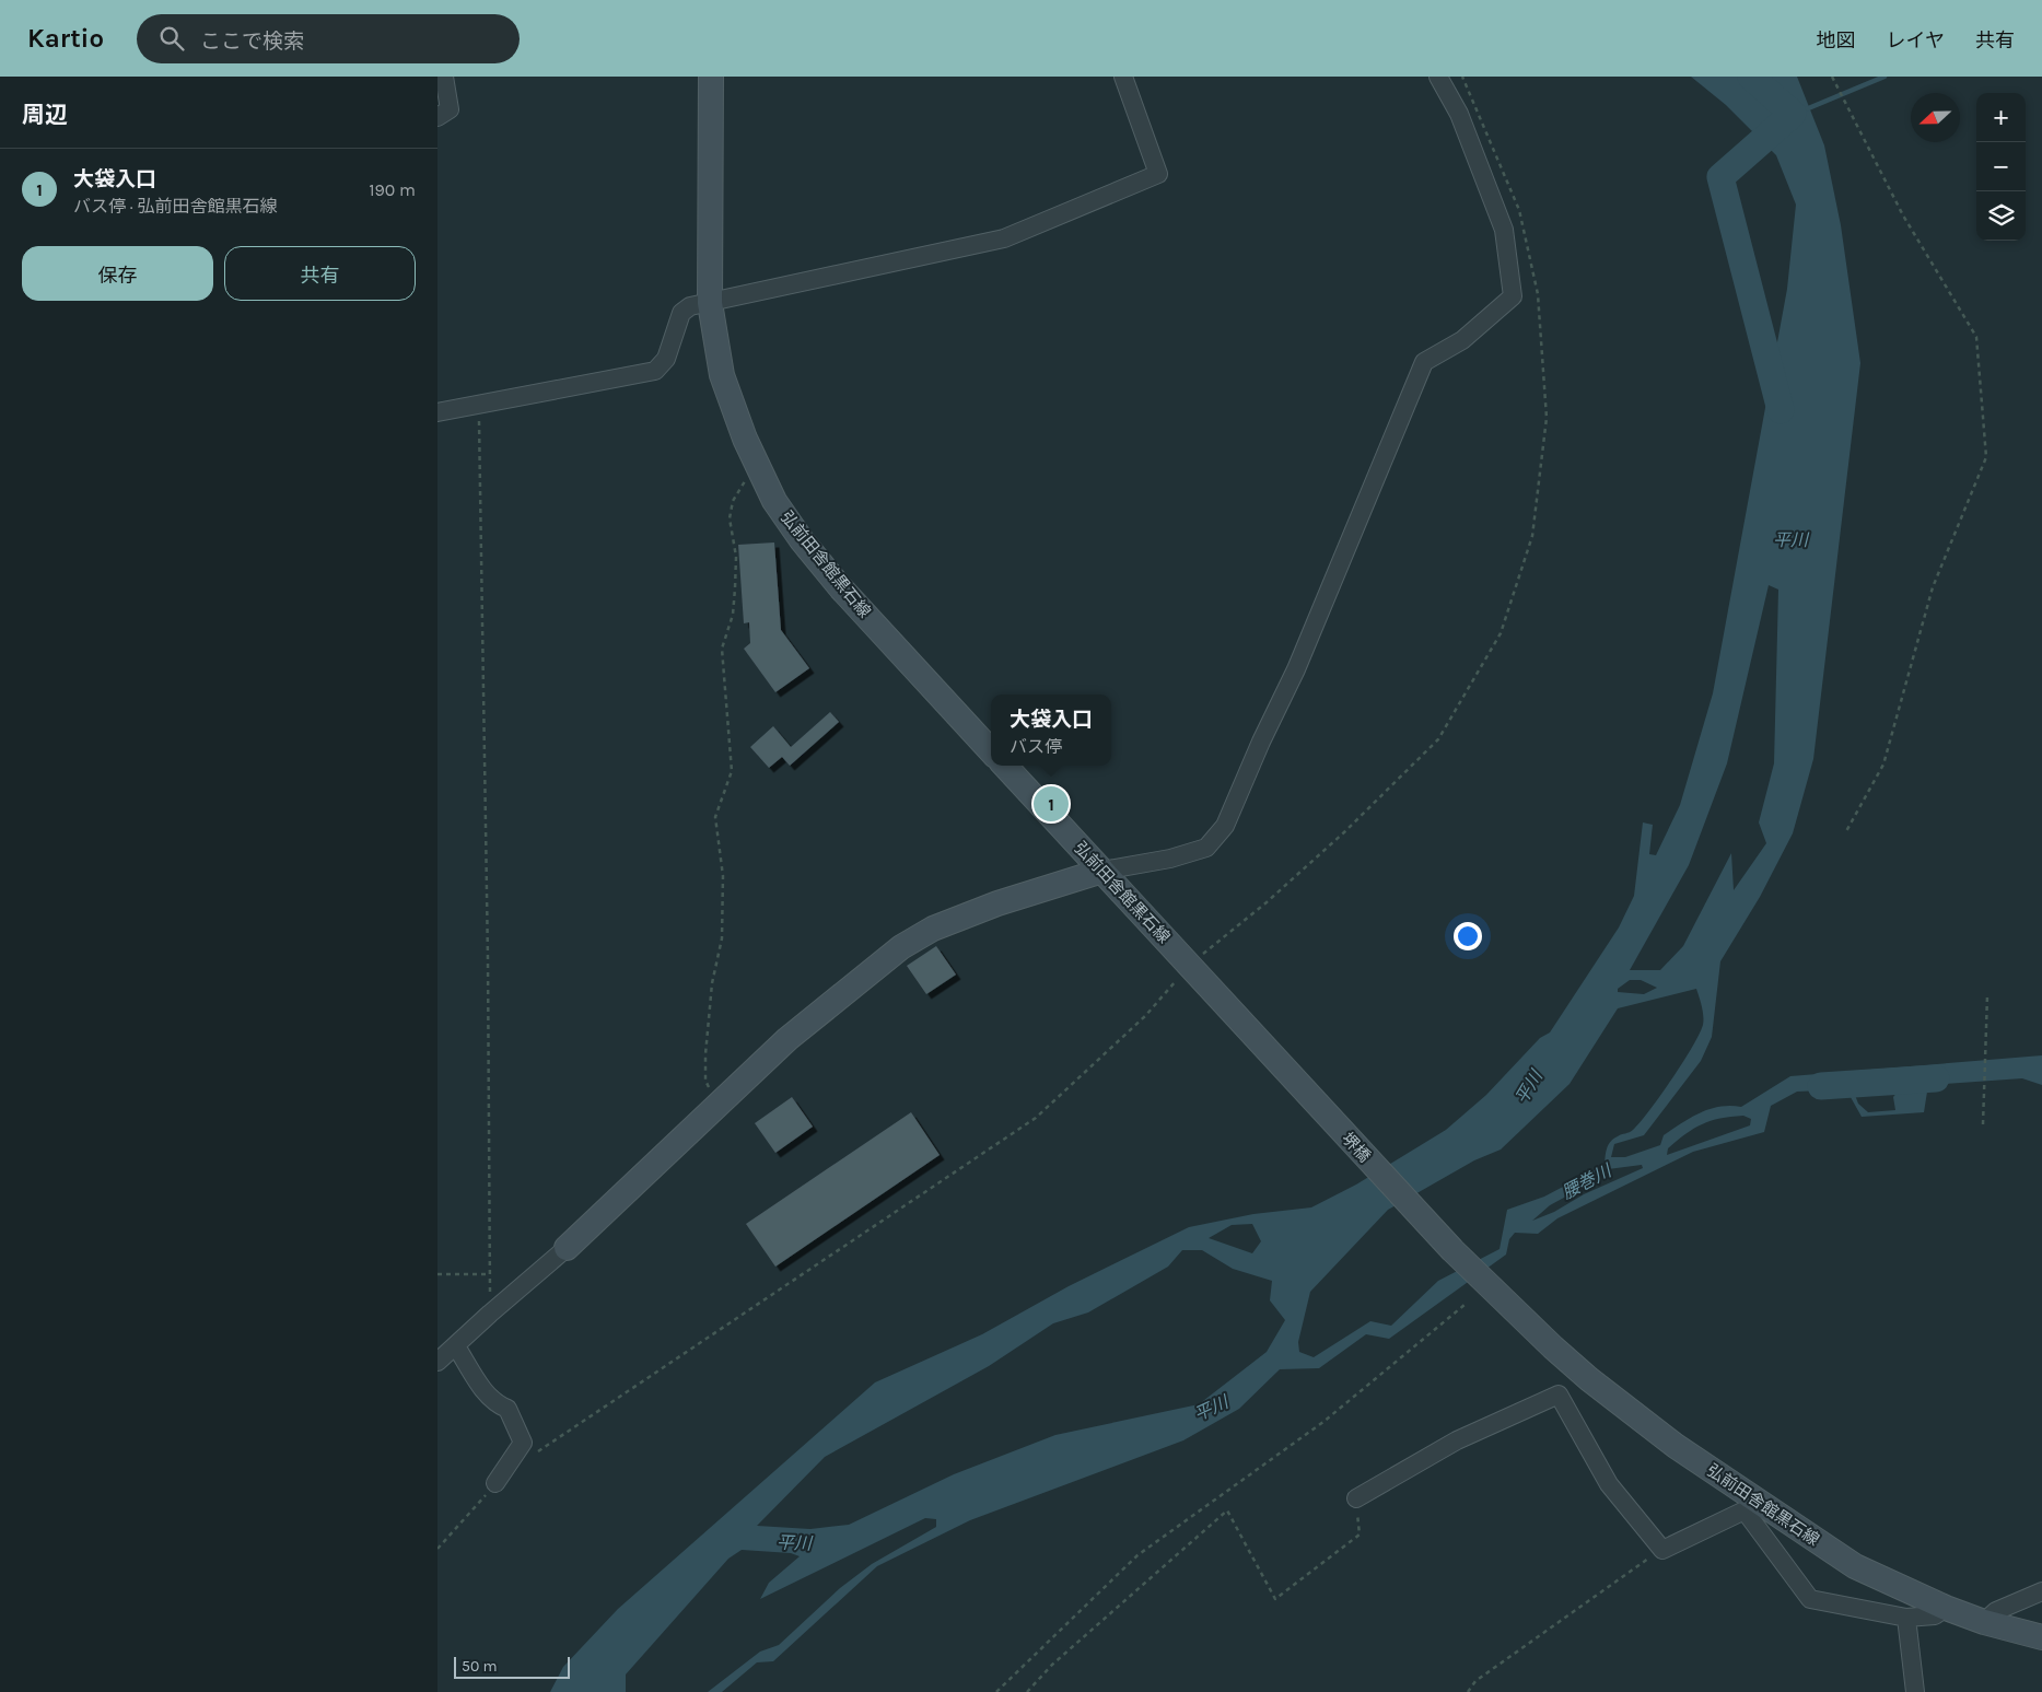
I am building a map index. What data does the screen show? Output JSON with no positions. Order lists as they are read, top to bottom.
{
  "streets": {
    "main road": ["弘前田舎館黒石線", "堺橋"]
  },
  "crossings": [
    ["弘前田舎館黒石線", "堺橋"]
  ],
  "water": ["平川", "腰巻川"],
  "scale_bar": "50 m",
  "north": "left",
  "page": {
    "header": "Kartio",
    "search": "ここで検索",
    "nav": ["地図", "レイヤ", "共有"],
    "heading": "周辺",
    "map_buttons": ["+", "−"],
    "list": [
      {
        "mark": "1",
        "name": "大袋入口",
        "note": "バス停 · 弘前田舎館黒石線",
        "value": "190 m"
      }
    ],
    "buttons": ["保存", "共有"],
    "popup": ["大袋入口", "バス停"],
    "pins": "1",
    "scale": "50 m"
  }
}
